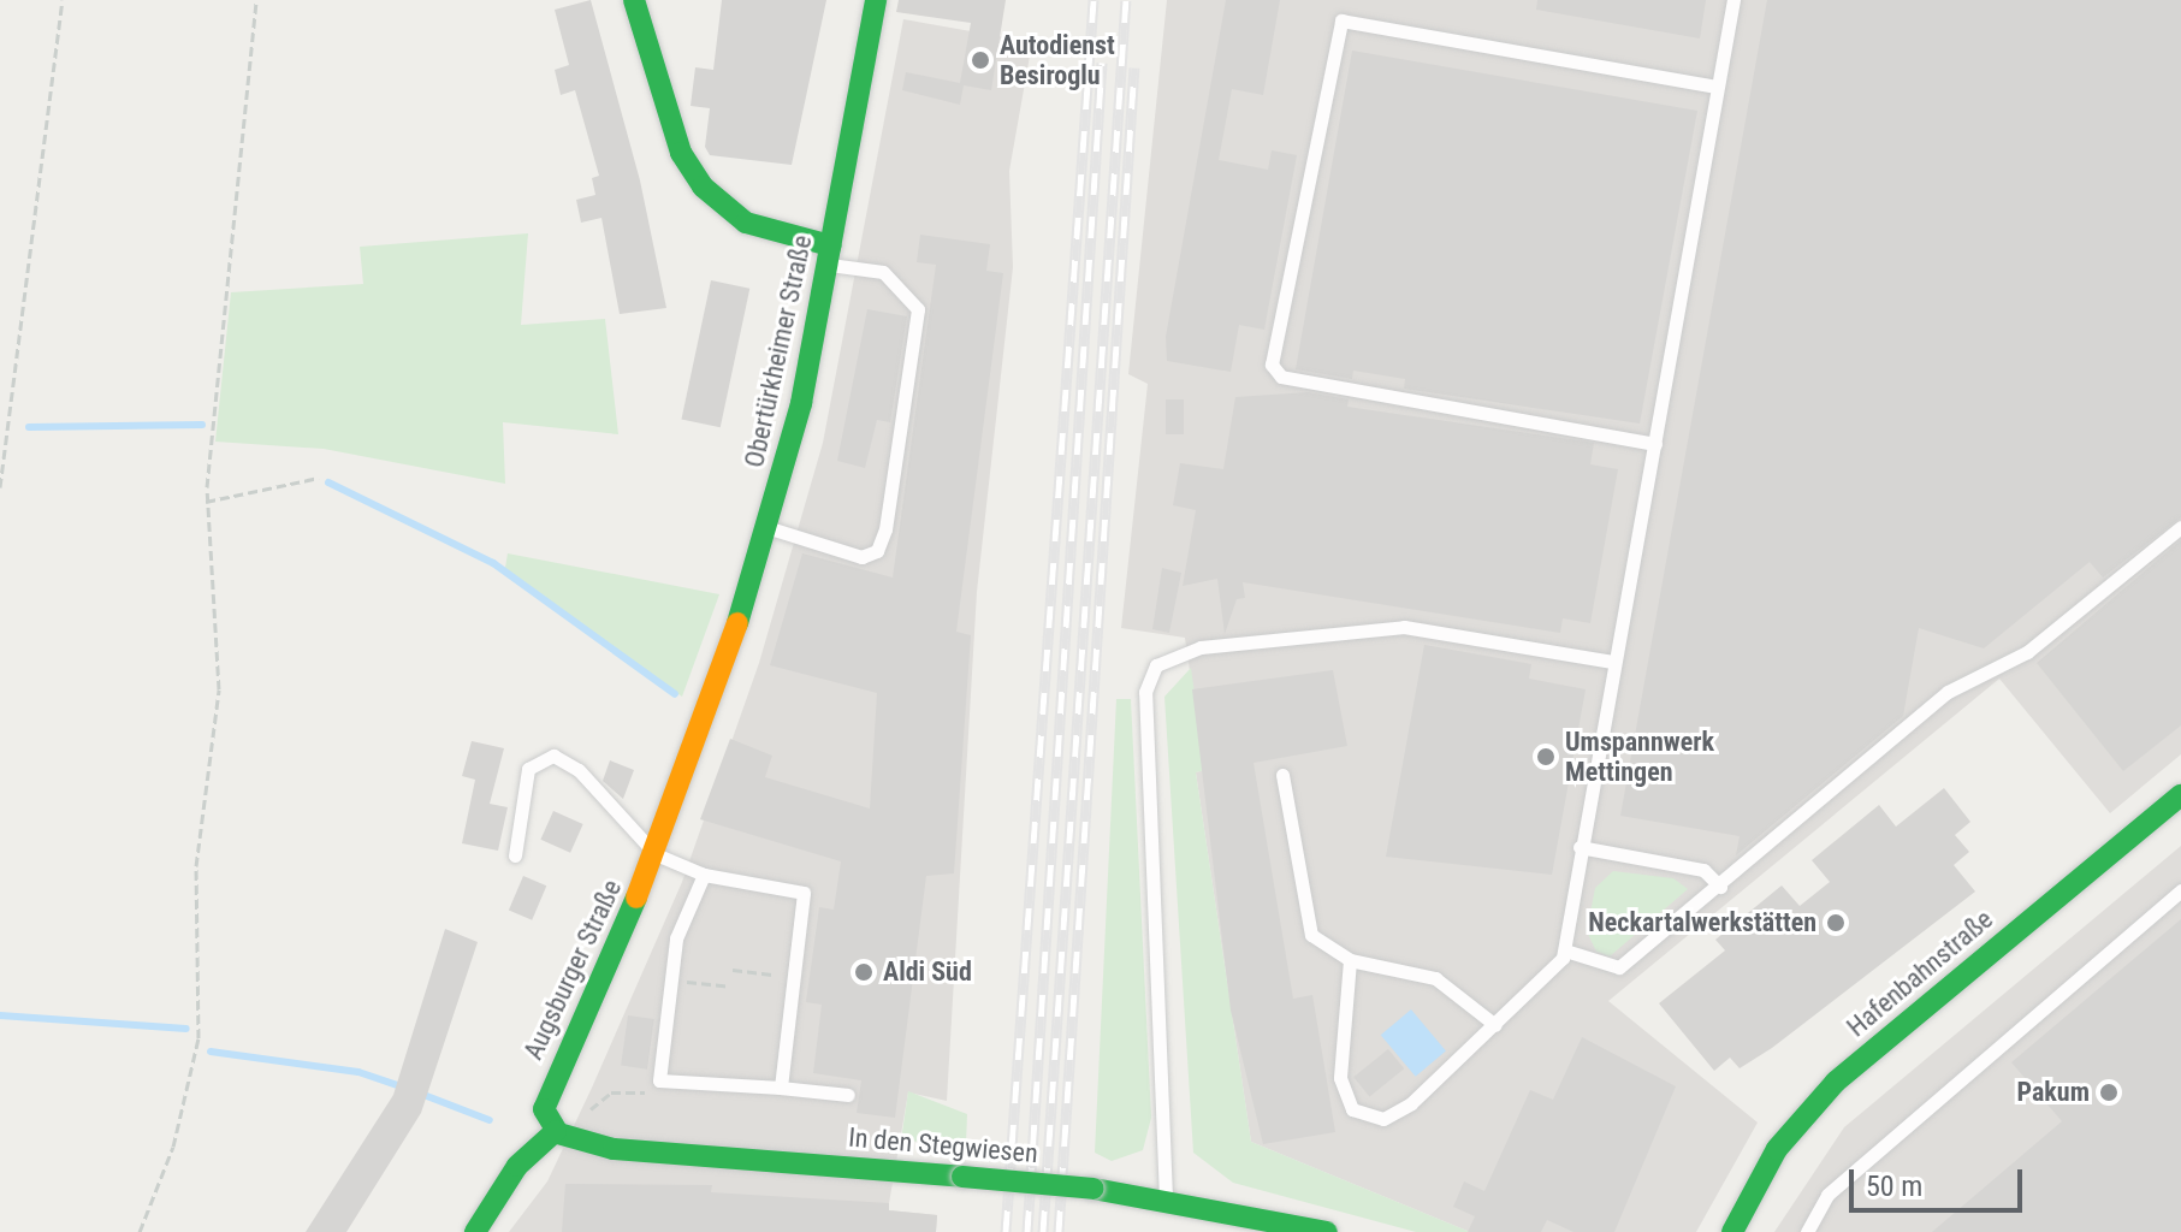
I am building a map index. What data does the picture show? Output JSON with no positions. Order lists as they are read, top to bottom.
{
  "streets": {
    "main road": [
      "Obertürkheimer Straße",
      "Augsburger Straße",
      "Hafenbahnstraße",
      "In den Stegwiesen"
    ]
  },
  "crossings": [
    ["Obertürkheimer Straße", "Augsburger Straße"],
    ["Augsburger Straße", "In den Stegwiesen"]
  ],
  "places": [
    "Autodienst Besiroglu",
    "Umspannwerk Mettingen",
    "Neckartalwerkstätten",
    "Aldi Süd",
    "Pakum"
  ],
  "scale_bar": "50 m"
}
